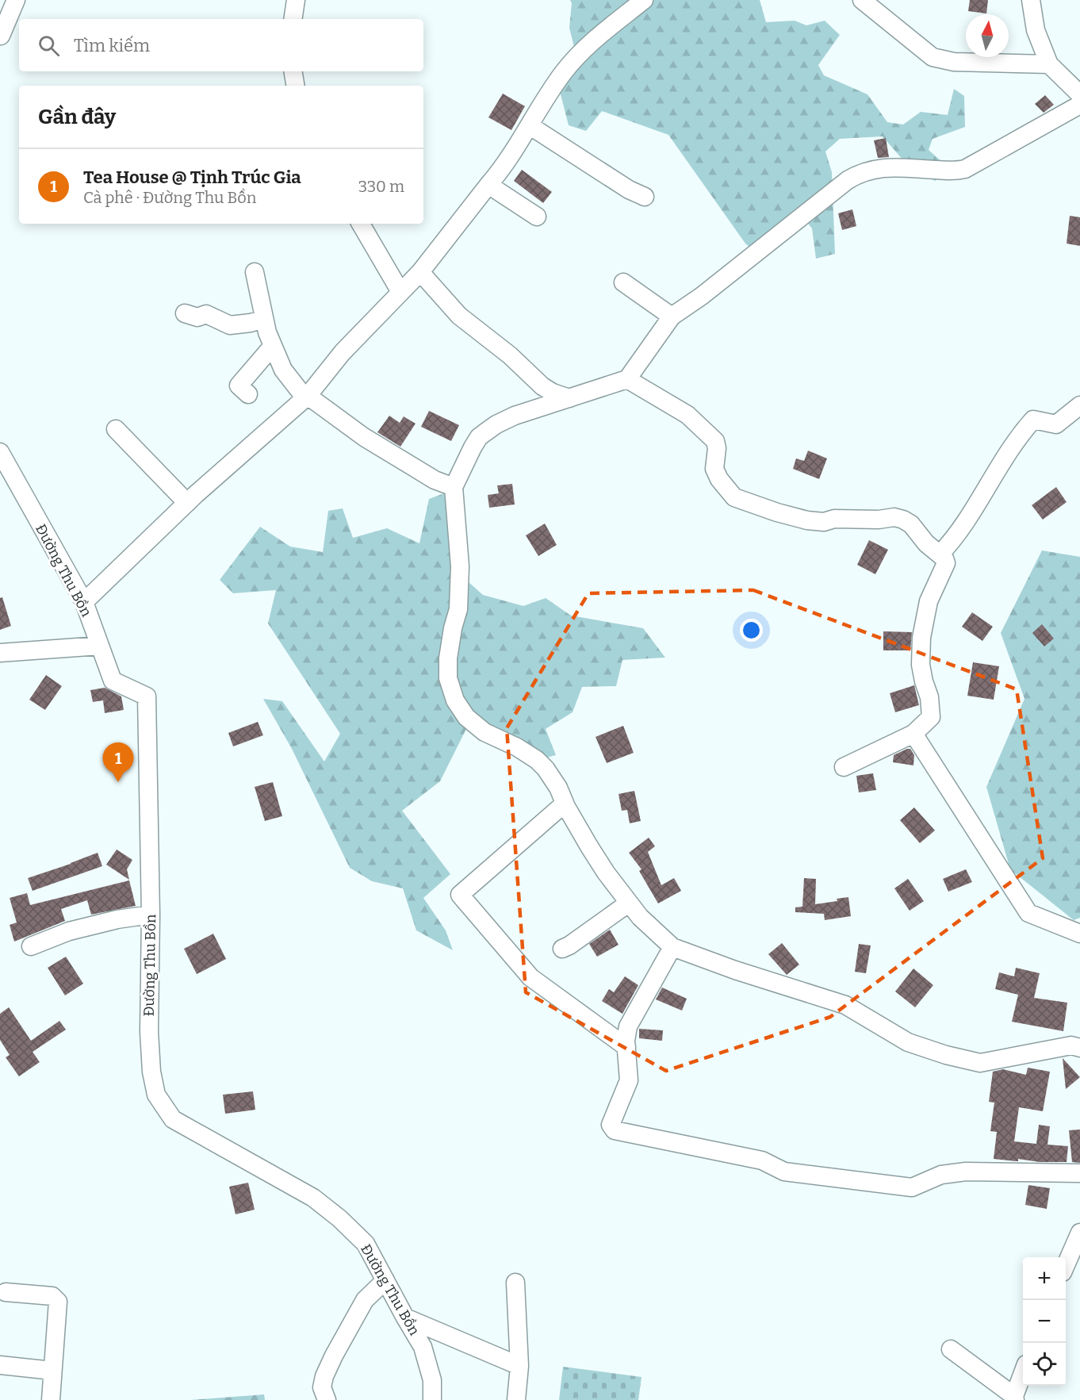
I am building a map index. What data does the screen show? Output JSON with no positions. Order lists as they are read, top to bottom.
{
  "streets": {
    "street": ["Đường Thu Bồn"]
  },
  "north": "top",
  "page": {
    "search": "Tìm kiếm",
    "heading": "Gần đây",
    "list": [
      {
        "mark": "1",
        "name": "Tea House @ Tịnh Trúc Gia",
        "note": "Cà phê · Đường Thu Bồn",
        "value": "330 m"
      }
    ],
    "pins": "1",
    "map_buttons": ["+", "−"]
  }
}
